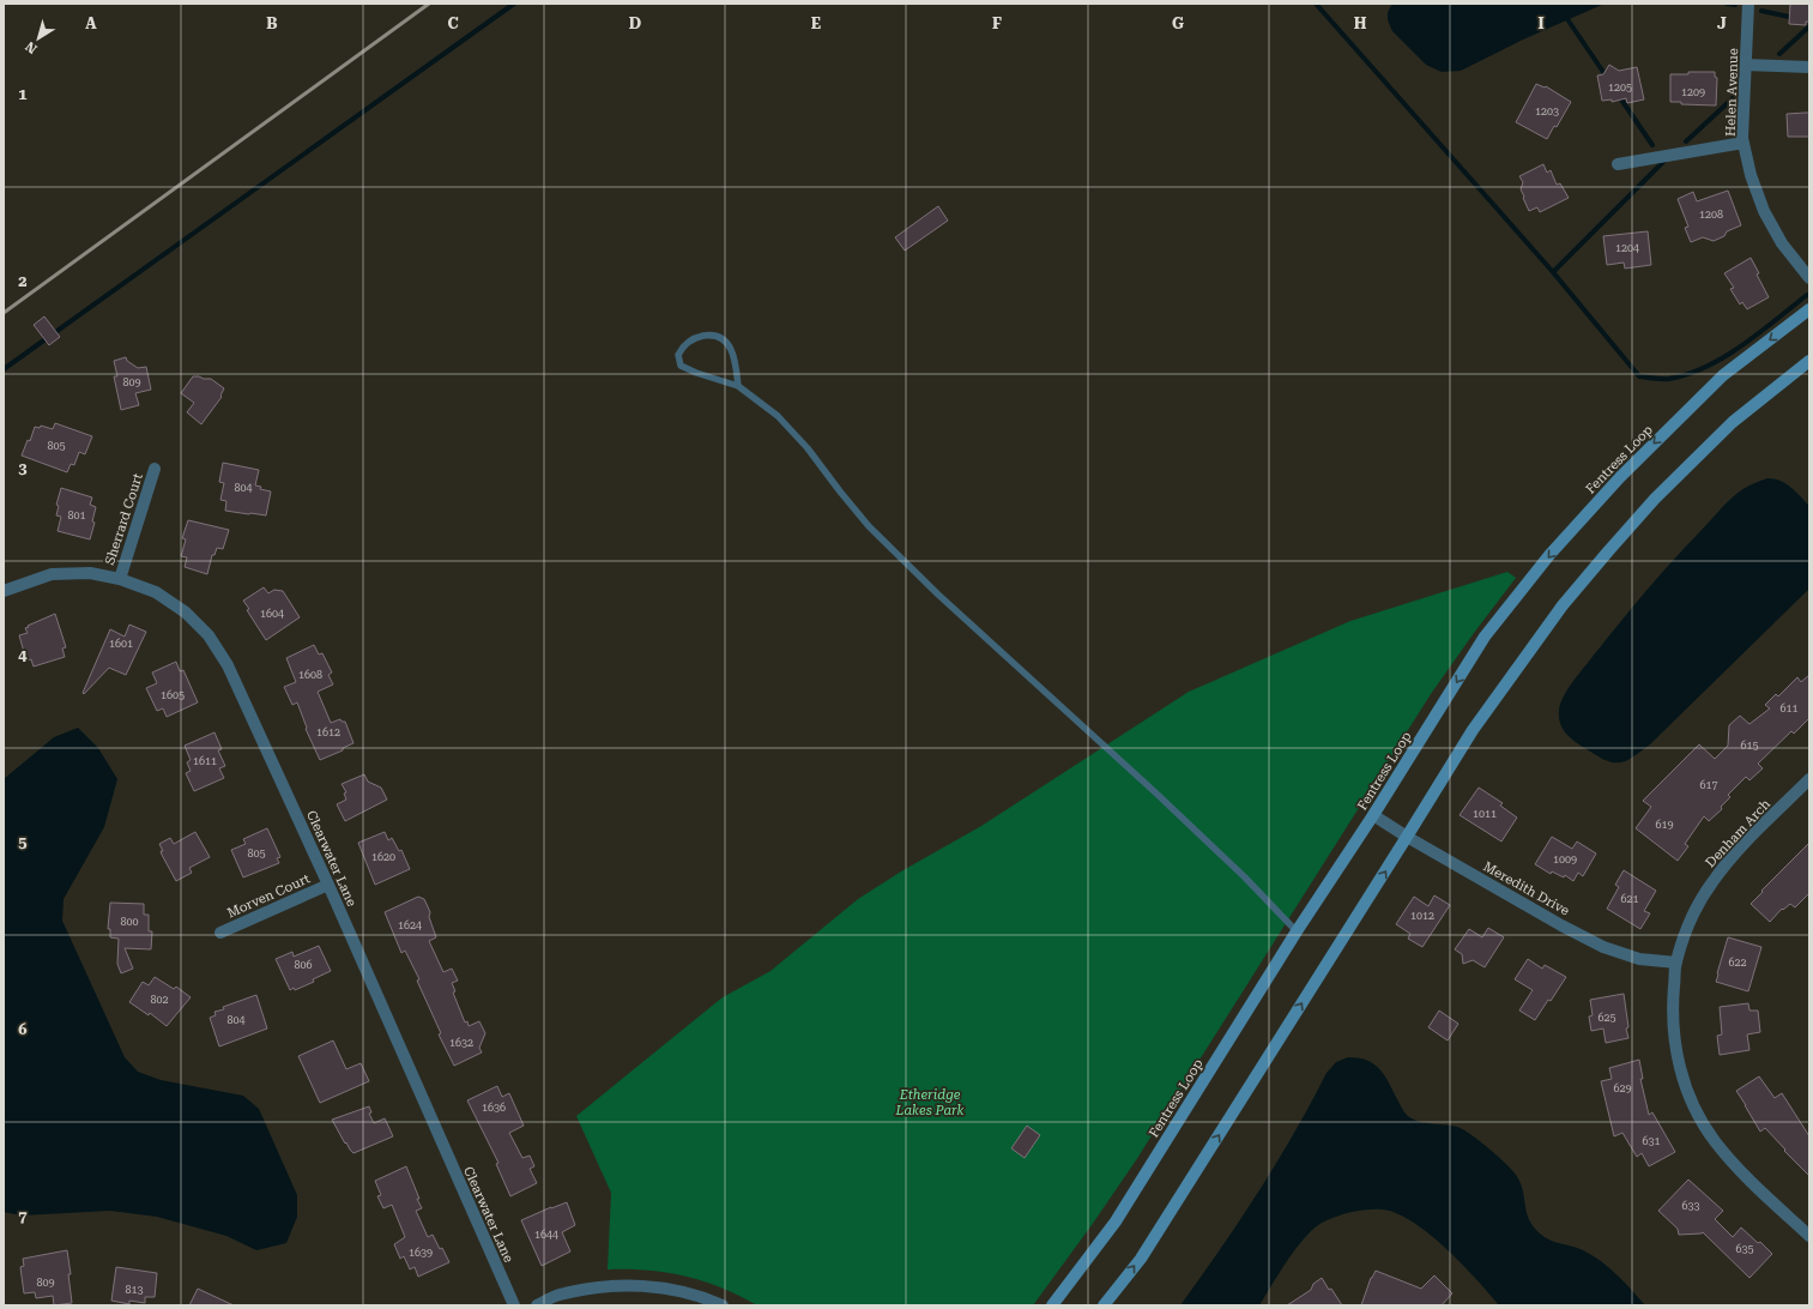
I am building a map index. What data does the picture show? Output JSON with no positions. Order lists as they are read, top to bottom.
{
  "streets": {
    "street": [
      "Helen Avenue",
      "Fentress Loop",
      "Sherrard Court",
      "Denham Arch",
      "Clearwater Lane",
      "Meredith Drive",
      "Morven Court"
    ]
  },
  "crossings": [
    ["Fentress Loop", "Meredith Drive"],
    ["Sherrard Court", "Clearwater Lane"],
    ["Denham Arch", "Meredith Drive"],
    ["Clearwater Lane", "Morven Court"]
  ],
  "parks": ["Etheridge Lakes Park"],
  "house_numbers": [
    "1205",
    "1209",
    "1203",
    "1208",
    "1204",
    "809",
    "805",
    "804",
    "801",
    "1604",
    "1601",
    "1608",
    "1605",
    "611",
    "1612",
    "615",
    "1611",
    "617",
    "1011",
    "619",
    "805",
    "1620",
    "1009",
    "621",
    "1012",
    "800",
    "1624",
    "622",
    "806",
    "802",
    "625",
    "804",
    "1632",
    "629",
    "1636",
    "631",
    "633",
    "1644",
    "635",
    "1639",
    "809",
    "813"
  ],
  "north": "bottom left",
  "grid": {
    "columns": [
      "A",
      "B",
      "C",
      "D",
      "E",
      "F",
      "G",
      "H",
      "I",
      "J"
    ],
    "rows": [
      "1",
      "2",
      "3",
      "4",
      "5",
      "6",
      "7"
    ]
  }
}
